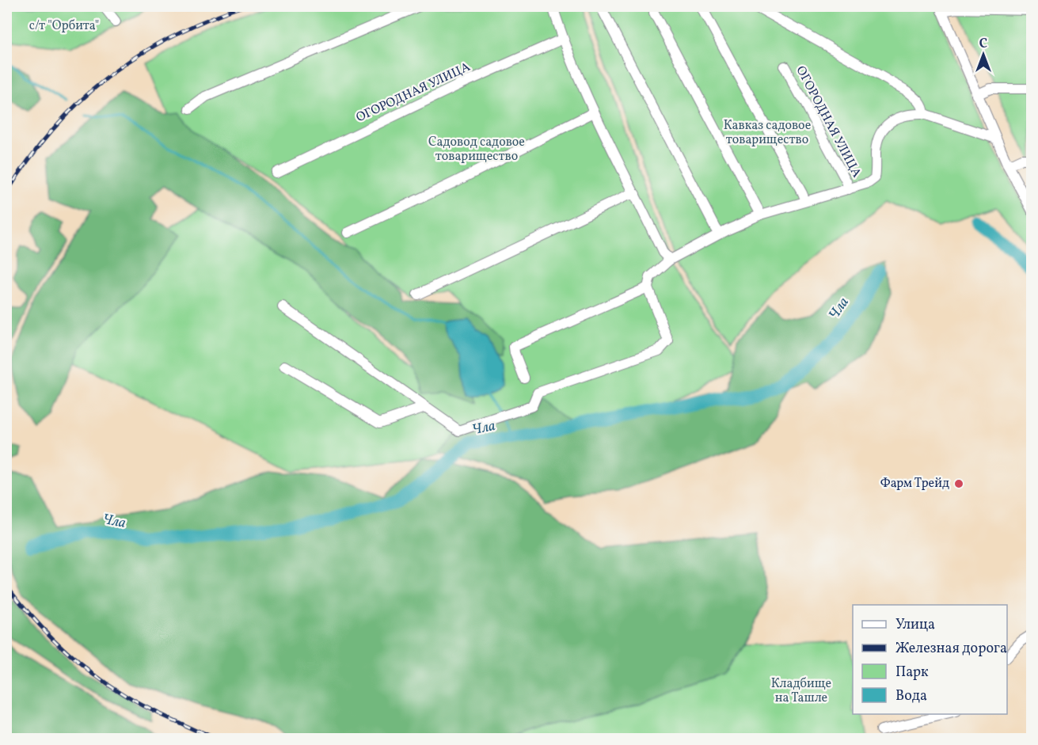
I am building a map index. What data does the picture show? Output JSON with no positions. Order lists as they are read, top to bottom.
{
  "streets": {
    "street": ["ОГОРОДНАЯ УЛИЦА"]
  },
  "water": ["Чла"],
  "parks": [
    "с/т \"Орбита\"",
    "Кавказ садовое товарищество",
    "Садовод садовое товарищество",
    "Кладбище на Ташле"
  ],
  "places": ["Фарм Трейд"],
  "legend": [
    "Улица",
    "Железная дорога",
    "Парк",
    "Вода"
  ],
  "north": "top"
}
